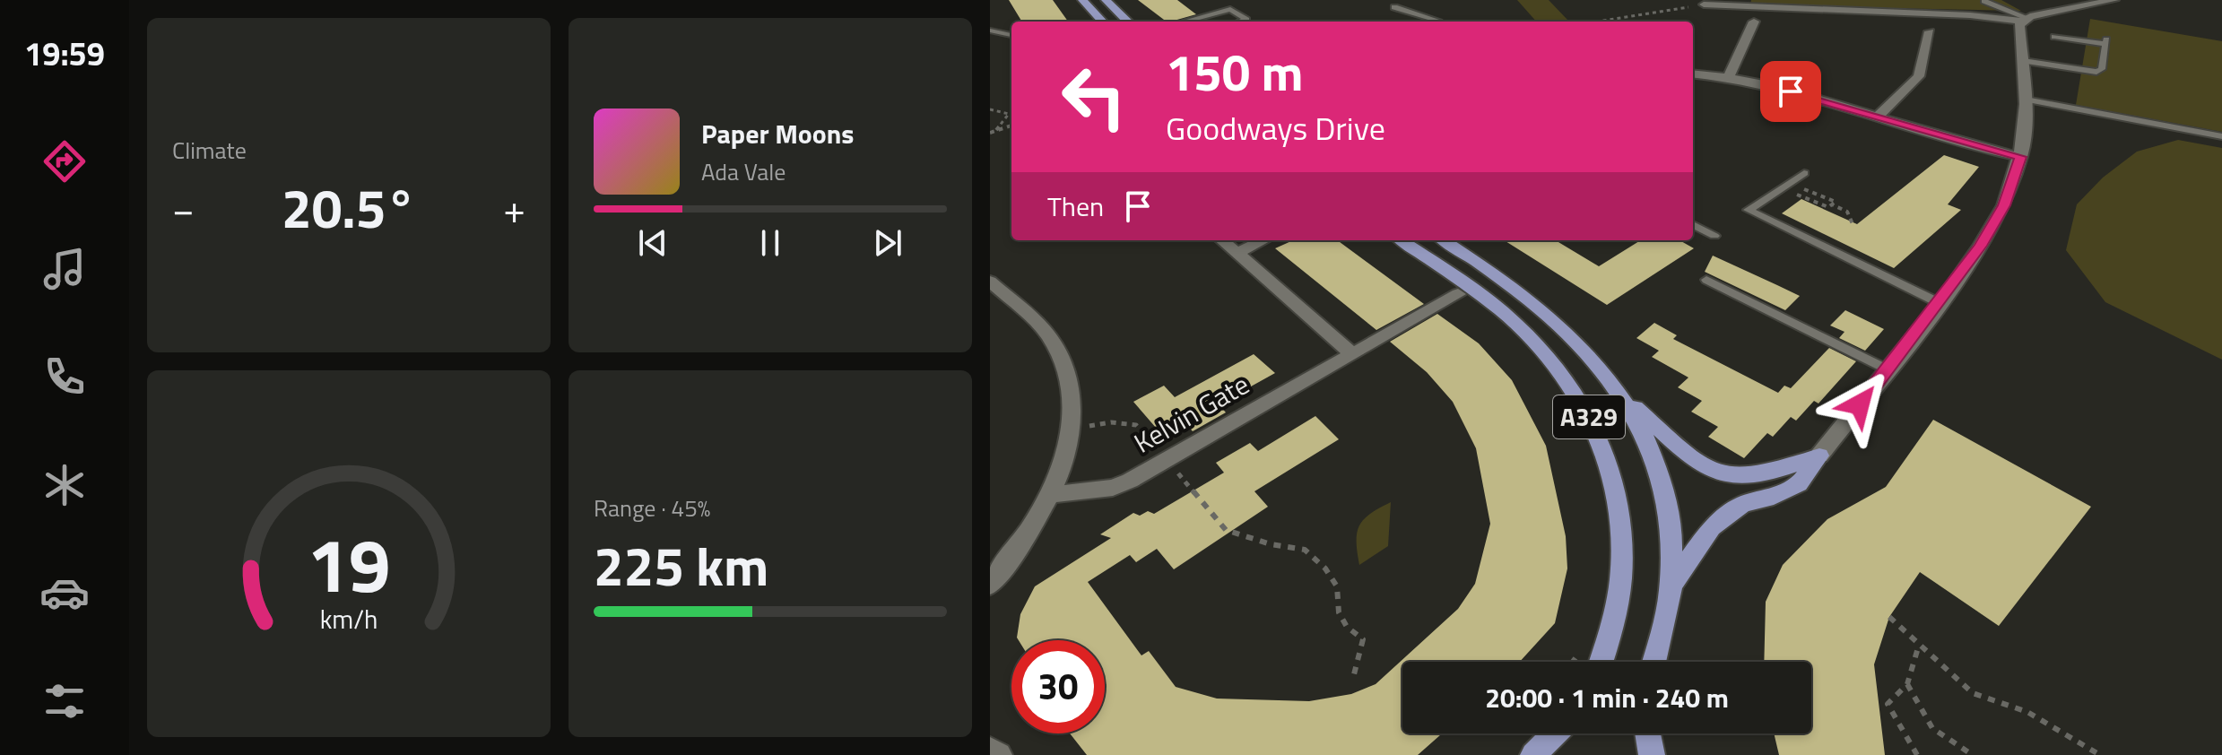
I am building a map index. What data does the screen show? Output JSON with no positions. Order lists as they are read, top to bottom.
{
  "streets": {
    "main road": ["A329"],
    "street": ["Kelvin Gate"]
  },
  "page": {
    "tabs": "19:59",
    "tile": [
      "Climate",
      ["Range · 45%", "225 km"]
    ],
    "turn": ["150 m", "Goodways Drive"],
    "song": ["Paper Moons", "Ada Vale"],
    "then": "Then",
    "heat": ["−", "20.5°", "+"],
    "limit": "30",
    "trip": "20:00 · 1 min · 240 m",
    "gauge": ["19", "km/h"]
  }
}
